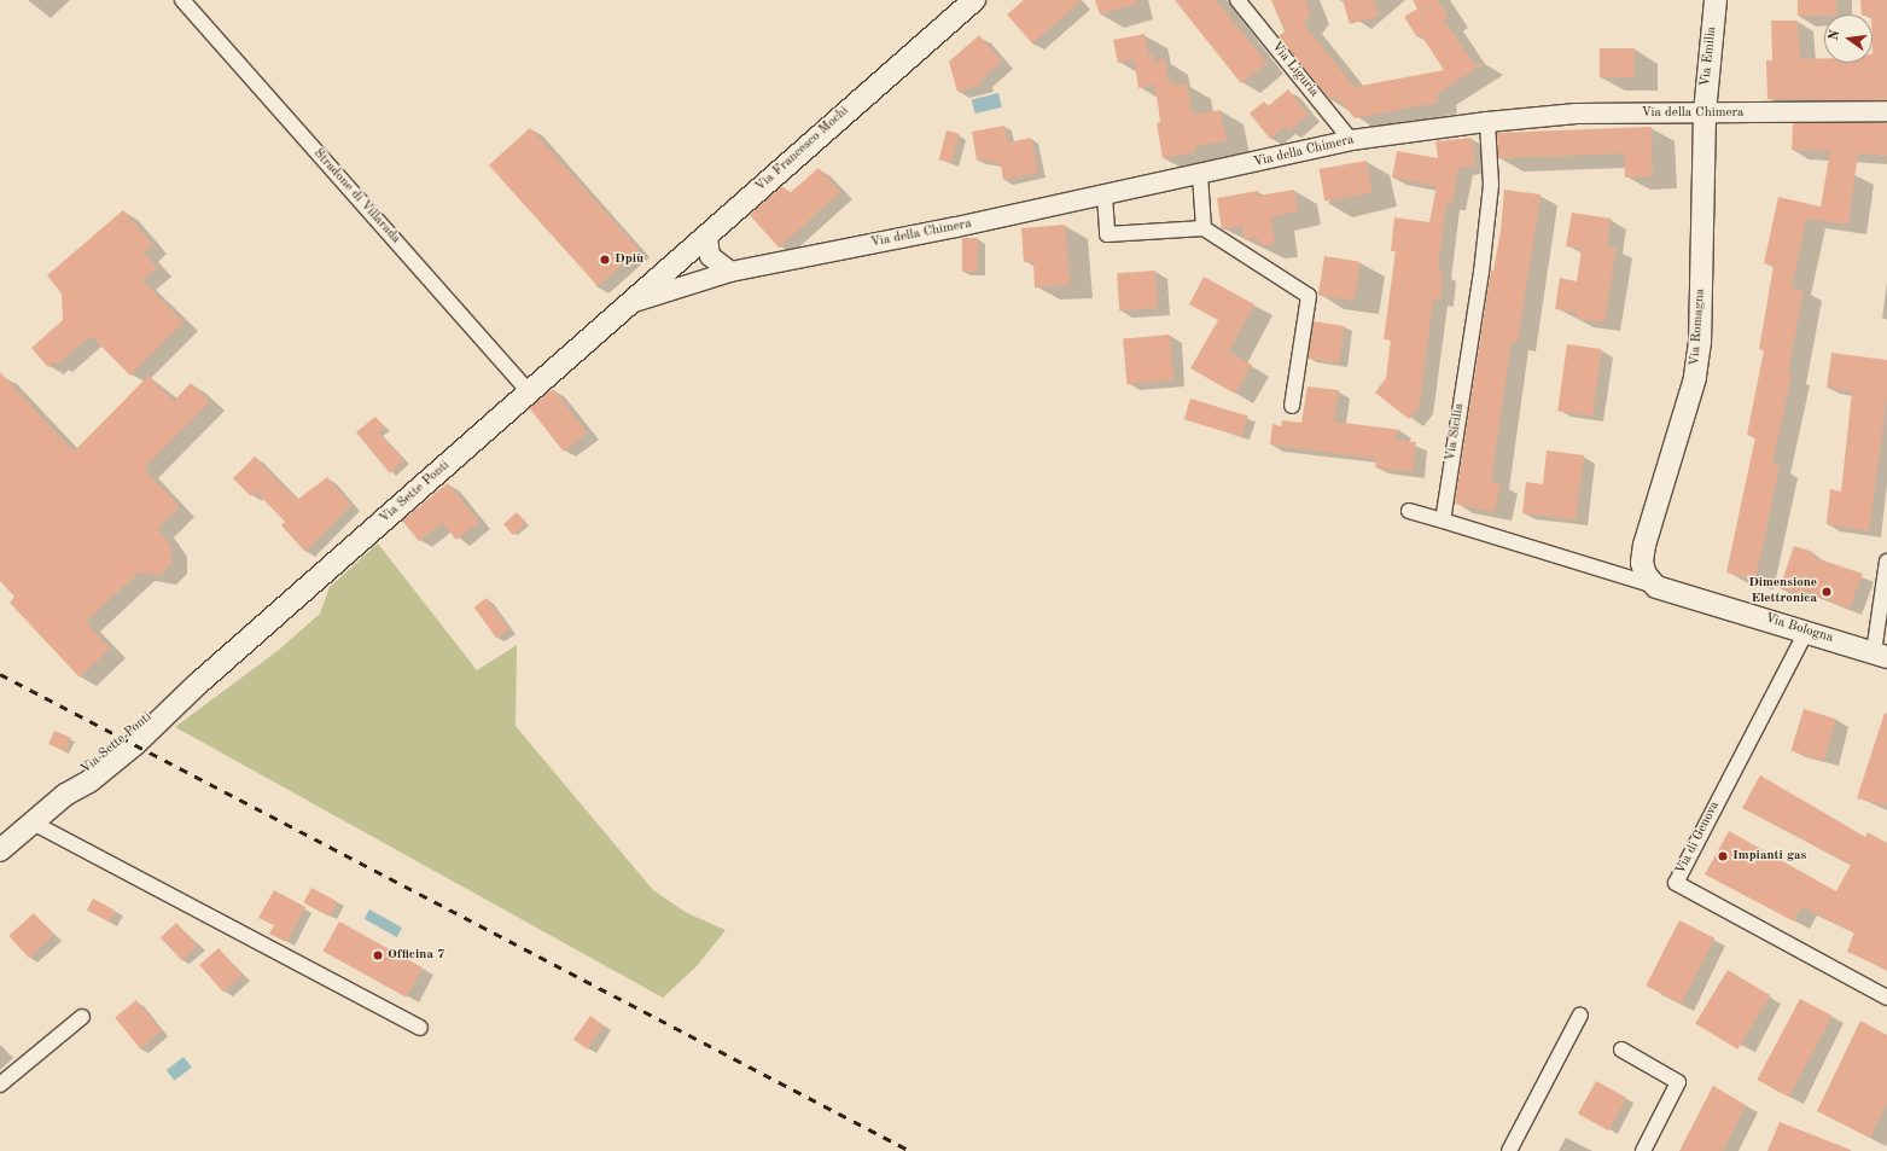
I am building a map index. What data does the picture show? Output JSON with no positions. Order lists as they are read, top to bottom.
{
  "streets": {
    "main road": [
      "Via Emilia",
      "Via Francesco Mochi",
      "Via Romagna",
      "Via Sette Ponti",
      "Via Bologna"
    ],
    "street": [
      "Via Liguria",
      "Via della Chimera",
      "Stradone di Villarada",
      "Via Sicilia",
      "Via di Genova"
    ]
  },
  "crossings": [
    ["Via Emilia", "Via della Chimera"],
    ["Via Emilia", "Via Romagna"],
    ["Via Liguria", "Via della Chimera"],
    ["Via della Chimera", "Via Francesco Mochi"],
    ["Via della Chimera", "Via Romagna"],
    ["Via della Chimera", "Via Sicilia"],
    ["Via della Chimera", "Via Sette Ponti"],
    ["Via Francesco Mochi", "Via Sette Ponti"],
    ["Stradone di Villarada", "Via Sette Ponti"],
    ["Via Romagna", "Via Bologna"],
    ["Via Bologna", "Via di Genova"]
  ],
  "places": [
    "Dpiù",
    "Dimensione Elettronica",
    "Impianti gas",
    "Officina 7"
  ],
  "north": "left"
}
